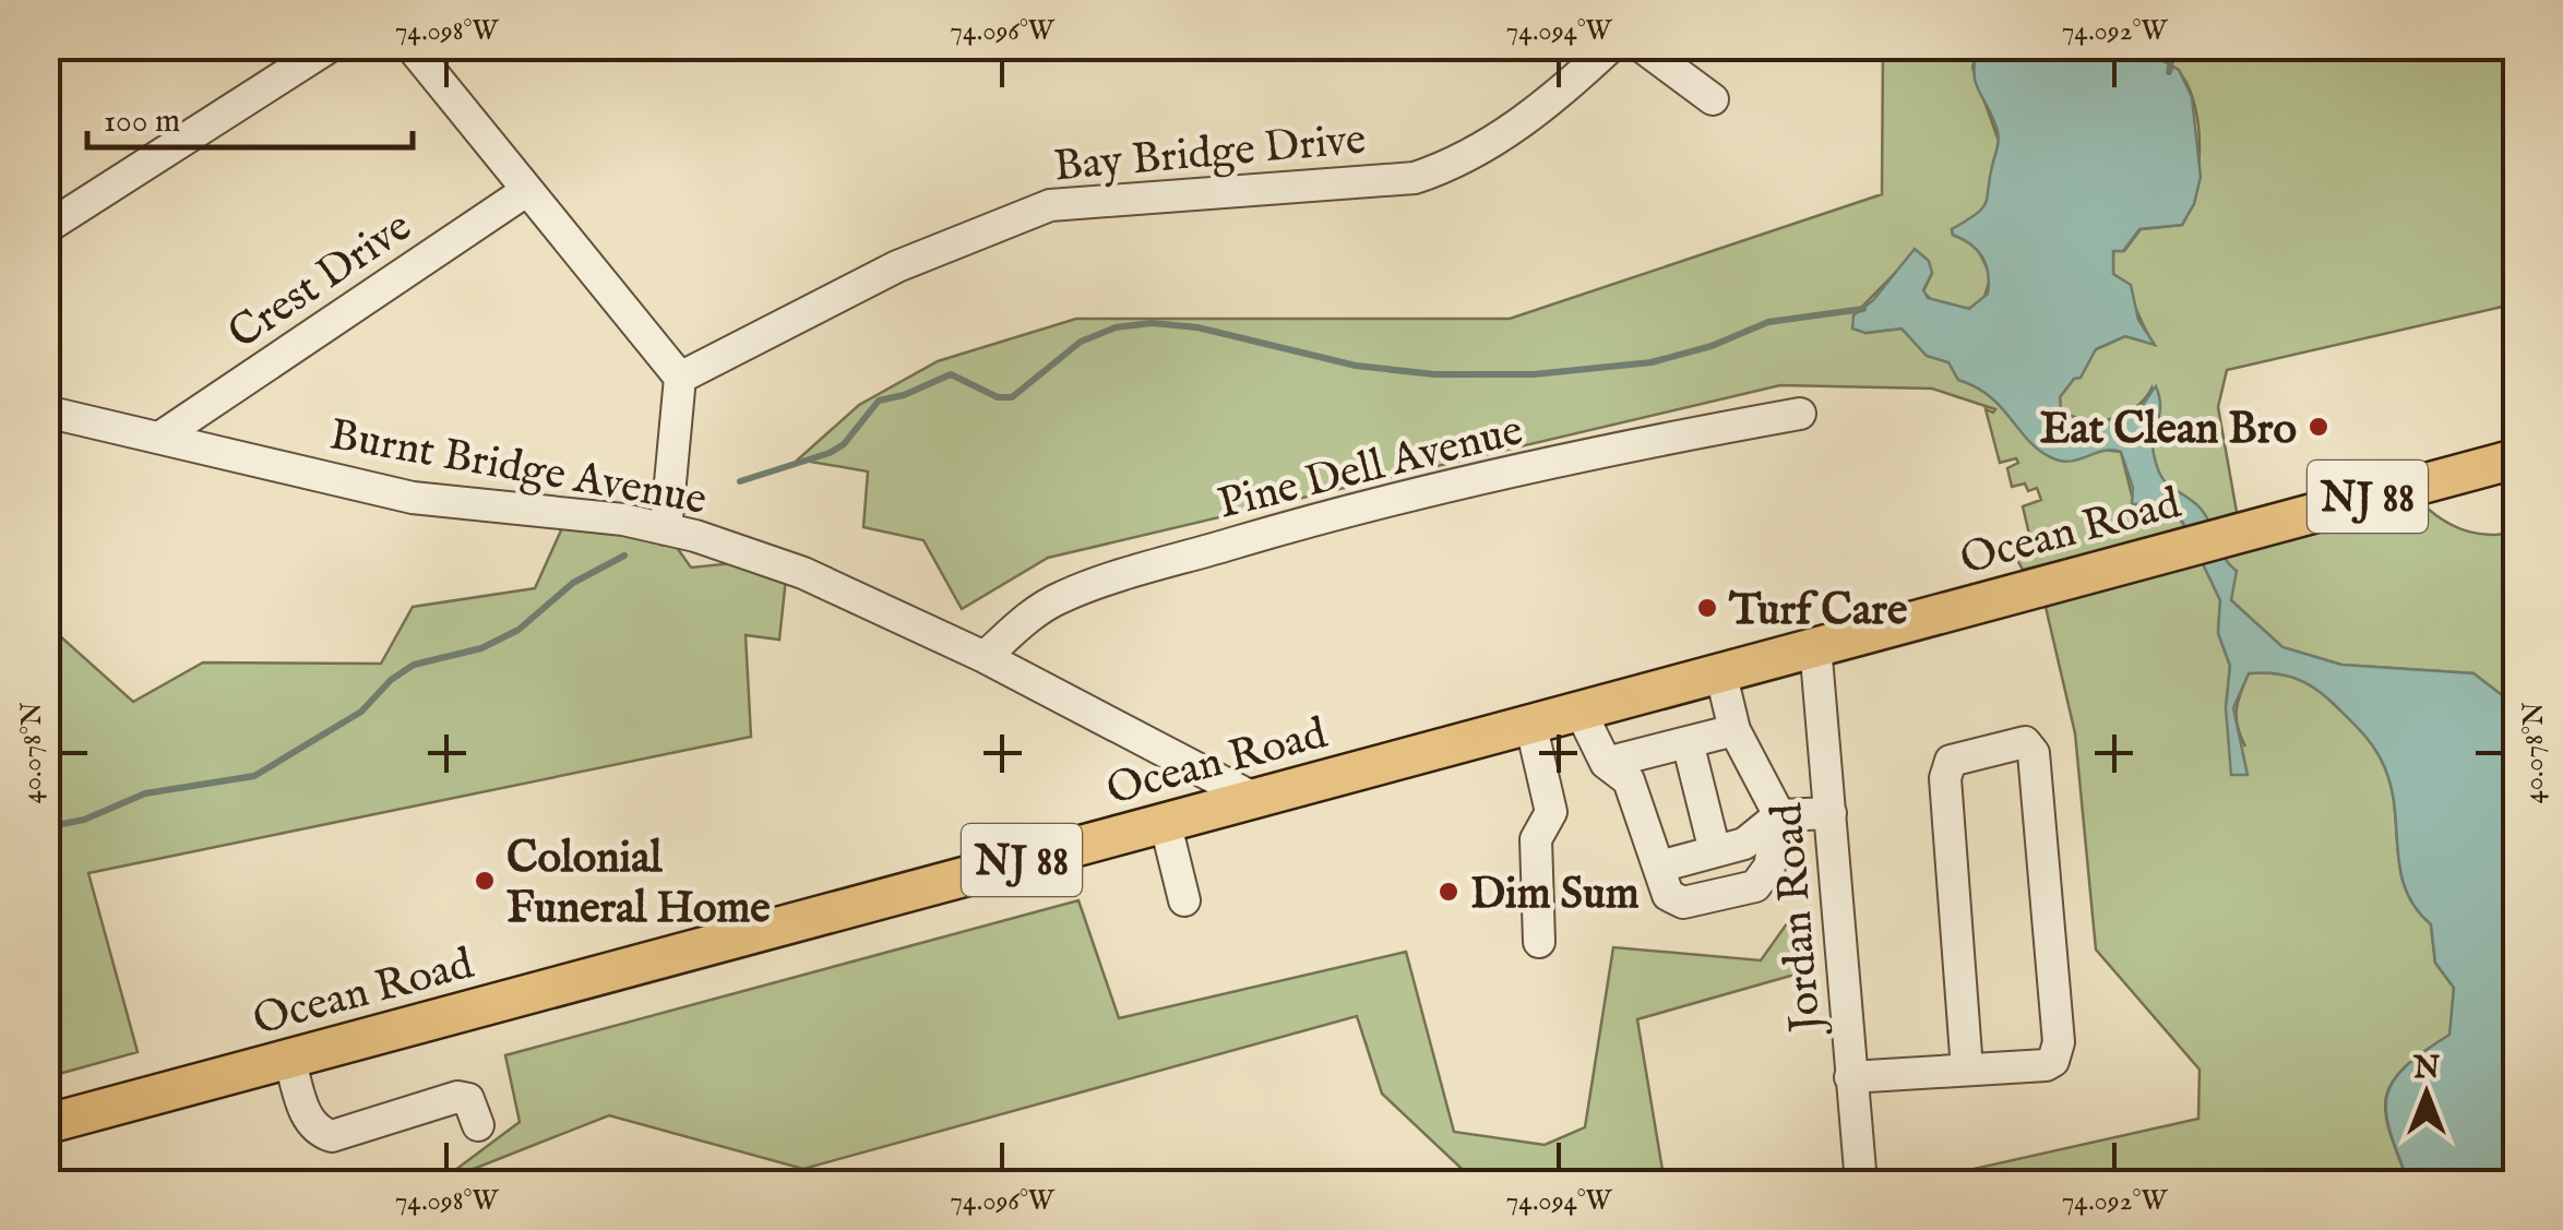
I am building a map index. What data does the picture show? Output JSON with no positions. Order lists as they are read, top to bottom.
{
  "streets": {
    "main road": ["NJ 88", "Ocean Road"],
    "street": [
      "Bay Bridge Drive",
      "Crest Drive",
      "Burnt Bridge Avenue",
      "Pine Dell Avenue",
      "Jordan Road"
    ]
  },
  "crossings": [
    ["Crest Drive", "Burnt Bridge Avenue"],
    ["Burnt Bridge Avenue", "Pine Dell Avenue"],
    ["Burnt Bridge Avenue", "Ocean Road"],
    ["Ocean Road", "Jordan Road"]
  ],
  "places": [
    "Eat Clean Bro",
    "Turf Care",
    "Colonial Funeral Home",
    "Dim Sum"
  ],
  "scale_bar": "100 m",
  "north": "top",
  "coordinates": [
    "74.098°W",
    "74.096°W",
    "74.094°W",
    "74.092°W",
    "40.078°N"
  ]
}
